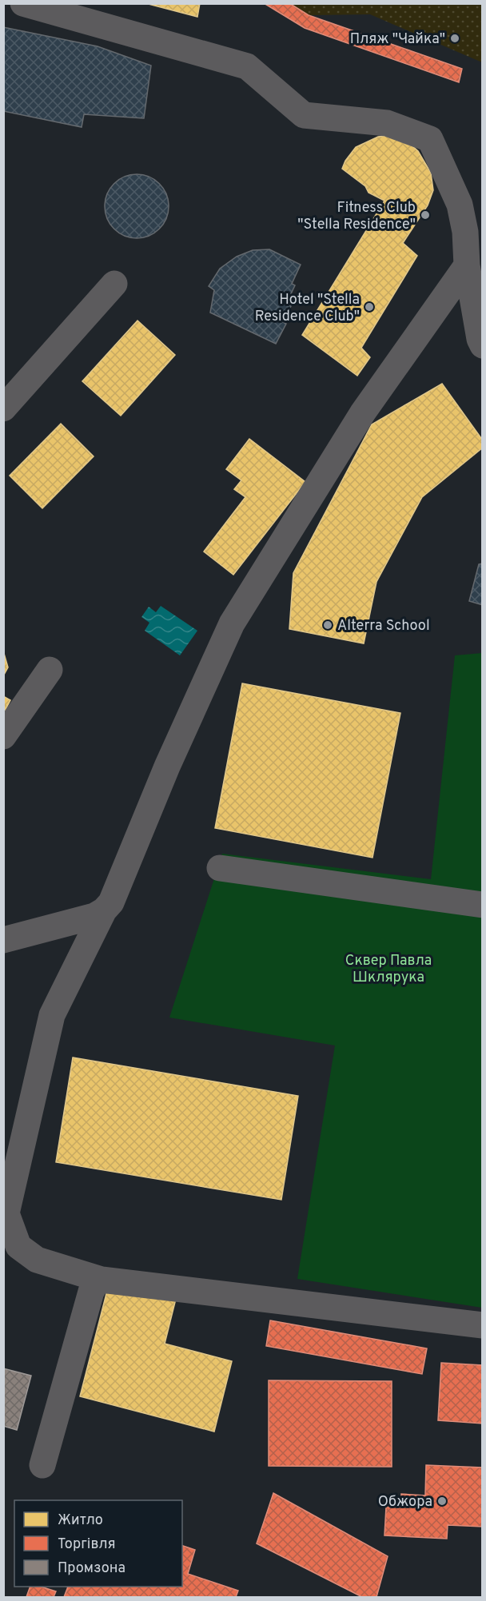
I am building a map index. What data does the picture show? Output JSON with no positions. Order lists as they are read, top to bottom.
{
  "parks": ["Сквер Павла Шклярука"],
  "places": [
    "Пляж \"Чайка\"",
    "Fitness Club \"Stella Residence\"",
    "Hotel \"Stella Residence Club\"",
    "Alterra School",
    "Обжора"
  ],
  "legend": ["Житло", "Торгівля", "Промзона"]
}
